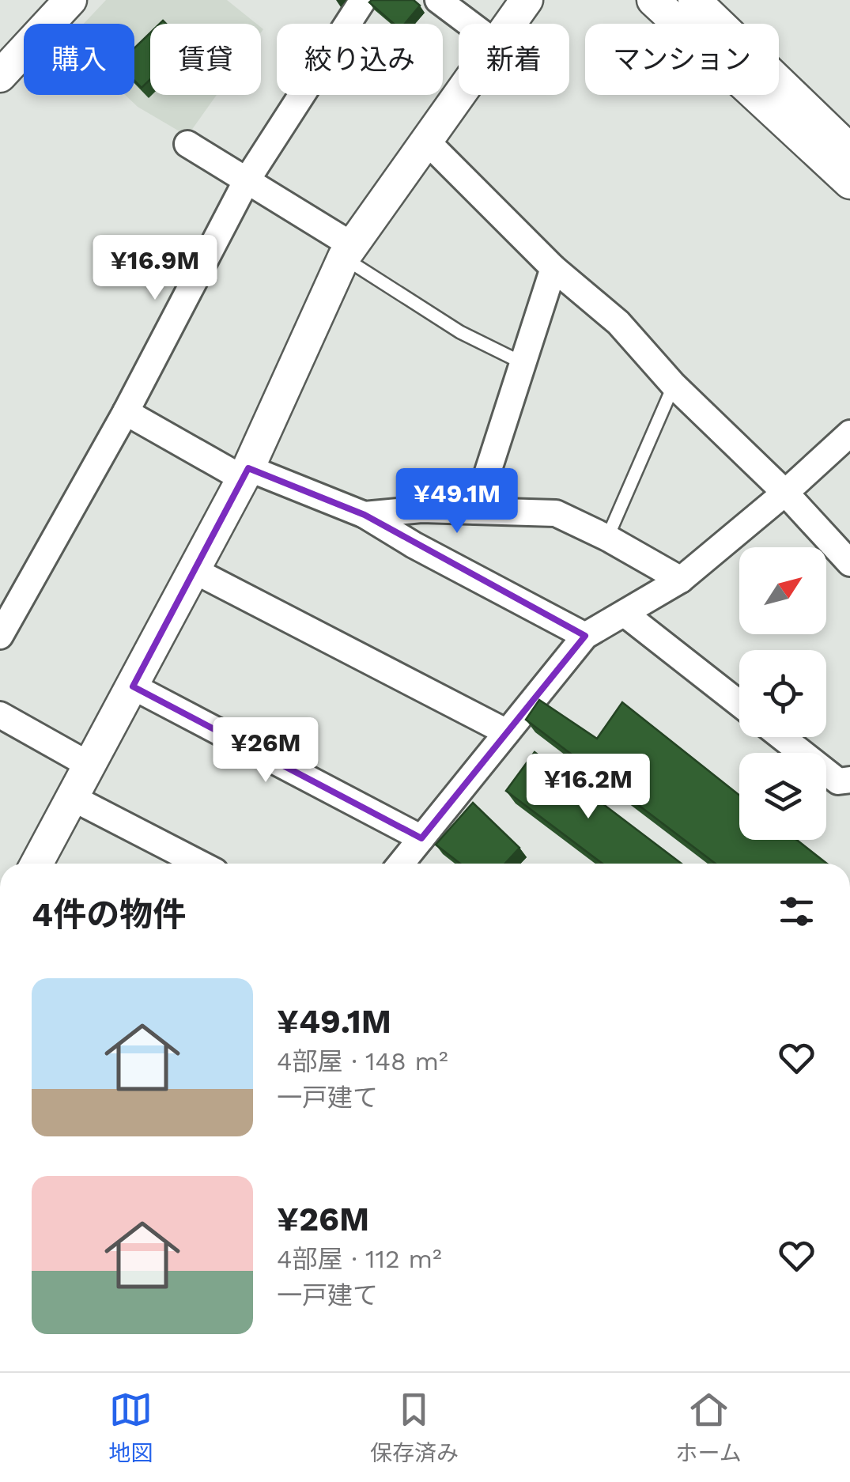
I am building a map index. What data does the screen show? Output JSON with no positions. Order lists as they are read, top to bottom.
{
  "north": "top right",
  "page": {
    "chip": [
      "購入",
      "賃貸",
      "絞り込み",
      "新着",
      "マンション"
    ],
    "price": [
      "¥16.9M",
      "¥49.1M",
      "¥26M",
      "¥16.2M"
    ],
    "heading": "4件の物件",
    "list": [
      {
        "name": "¥49.1M",
        "note": "4部屋 · 148 m² · 一戸建て"
      },
      {
        "name": "¥26M",
        "note": "4部屋 · 112 m² · 一戸建て"
      }
    ],
    "tabs": ["地図", "保存済み", "ホーム"]
  }
}
